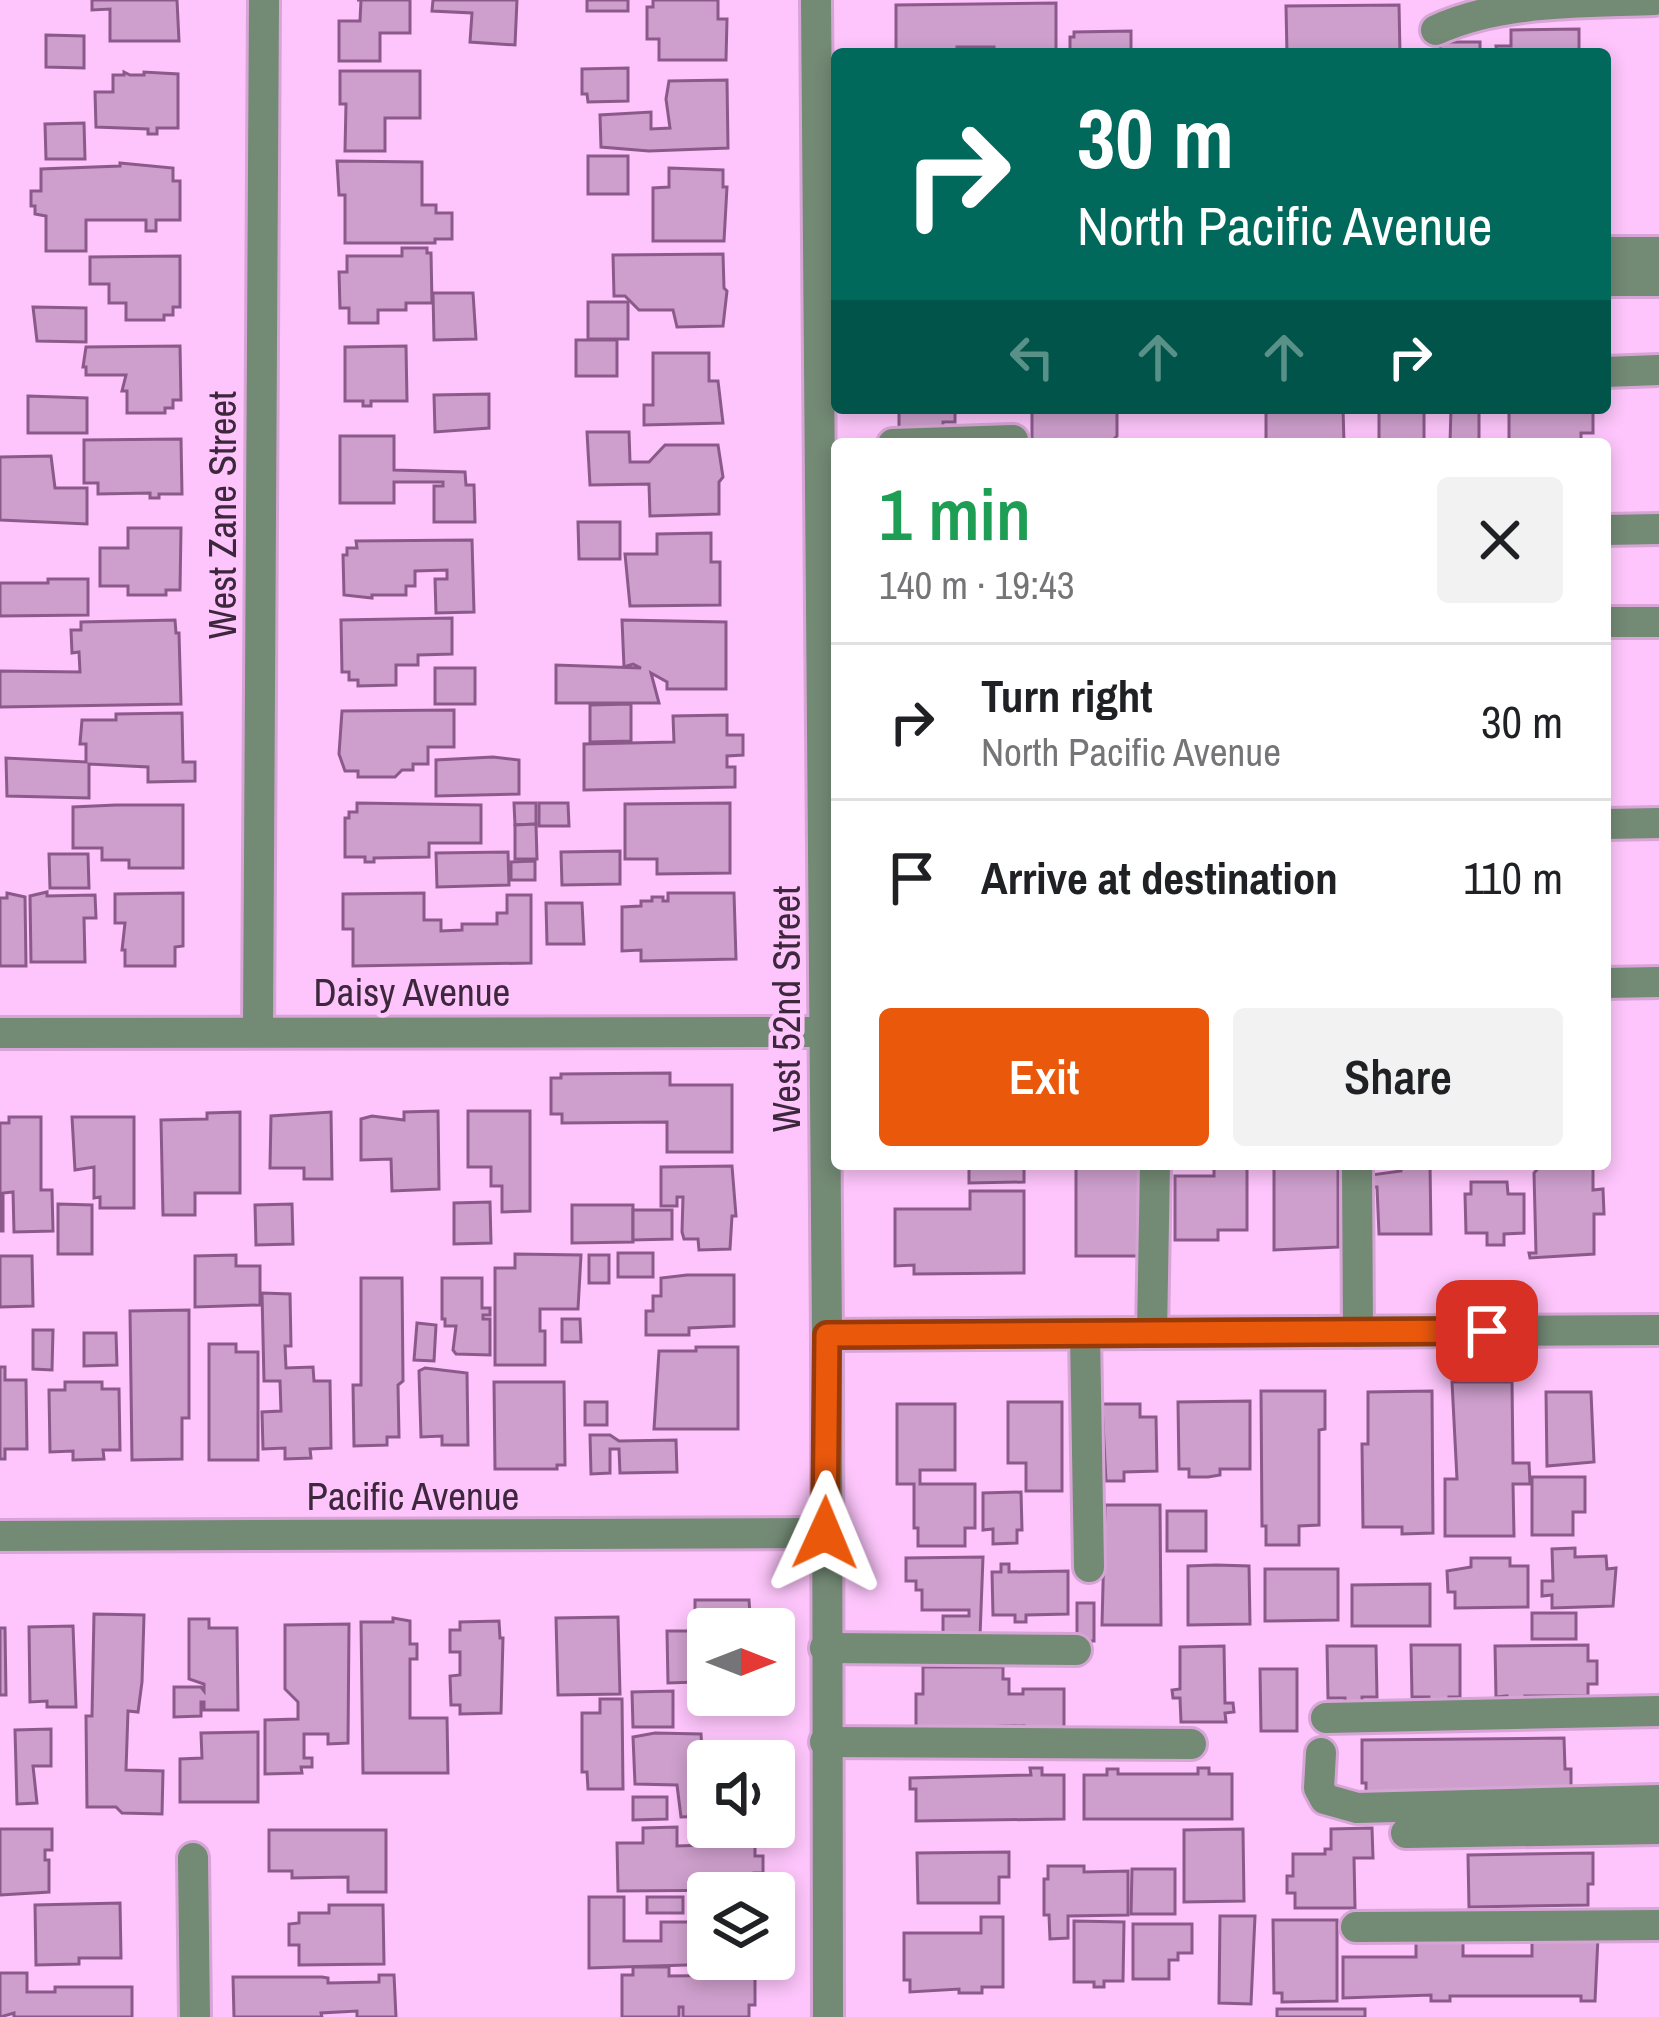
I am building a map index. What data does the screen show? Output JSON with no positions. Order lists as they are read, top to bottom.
{
  "streets": {
    "street": [
      "West Zane Street",
      "Daisy Avenue",
      "West 52nd Street",
      "Pacific Avenue"
    ]
  },
  "crossings": [
    ["West Zane Street", "Daisy Avenue"],
    ["Daisy Avenue", "West 52nd Street"],
    ["West 52nd Street", "Pacific Avenue"]
  ],
  "north": "right",
  "page": {
    "turn": ["30 m", "North Pacific Avenue"],
    "heading": ["1 min", "140 m · 19:43"],
    "list": [
      {
        "name": "Turn right",
        "note": "North Pacific Avenue",
        "value": "30 m"
      },
      {
        "name": "Arrive at destination",
        "value": "110 m"
      }
    ],
    "buttons": ["Exit", "Share"]
  }
}
